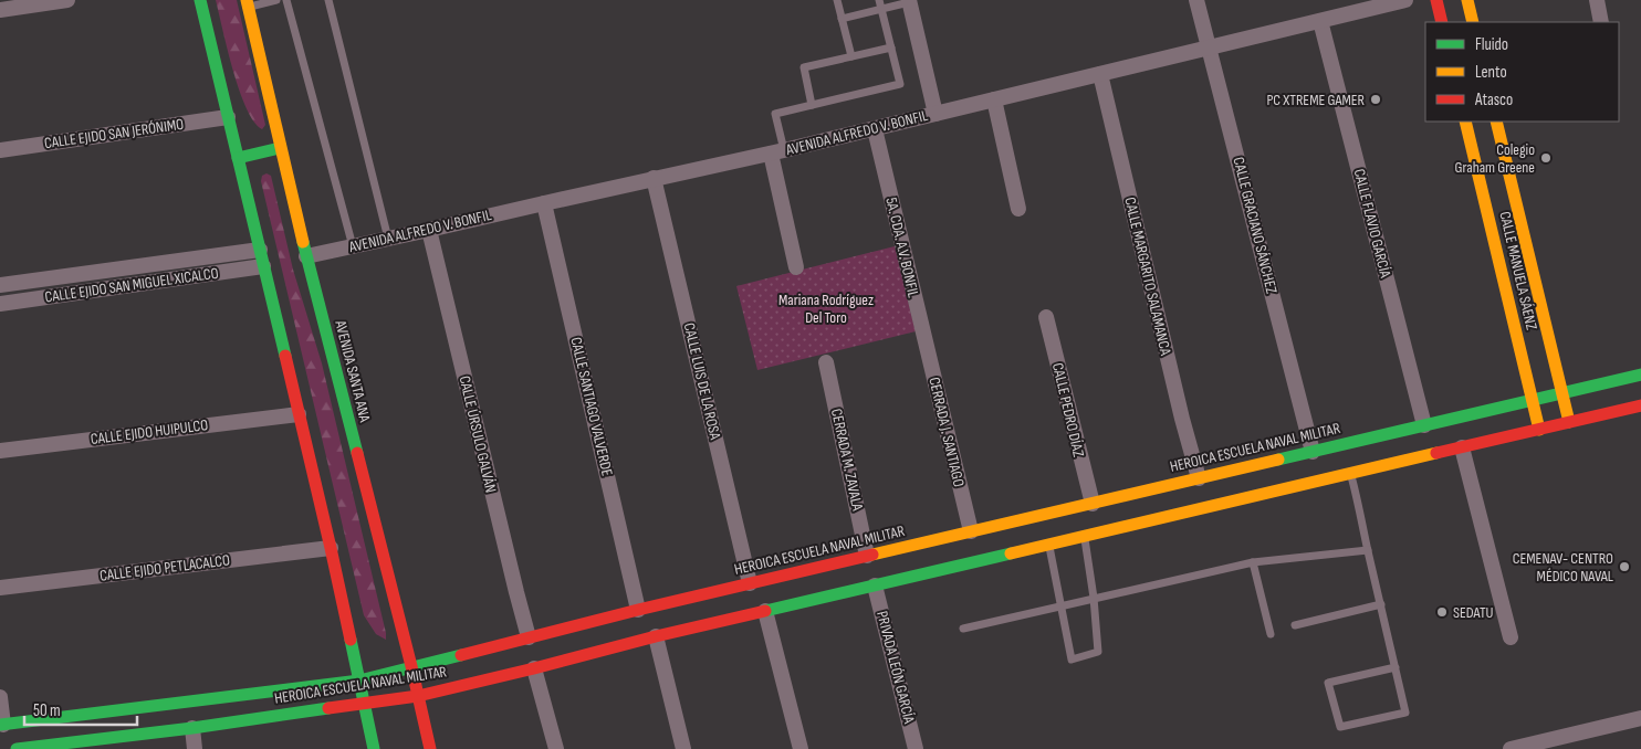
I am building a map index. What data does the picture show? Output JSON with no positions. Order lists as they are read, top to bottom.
{
  "streets": {
    "main road": ["CALLE MANUELA SÁENZ", "AVENIDA SANTA ANA", "HEROICA ESCUELA NAVAL MILITAR"],
    "street": [
      "AVENIDA ALFREDO V. BONFIL",
      "CALLE EJIDO SAN JERÓNIMO",
      "CALLE FLAVIO GARCÍA",
      "CALLE GRACIANO SÁNCHEZ",
      "5A. CDA. A.V. BONFIL",
      "CALLE MARGARITO SALAMANCA",
      "CALLE EJIDO SAN MIGUEL XICALCO",
      "CALLE LUIS DE LA ROSA",
      "CALLE SANTIAGO VALVERDE",
      "CALLE PEDRO DÍAZ",
      "CALLE EJIDO HUIPULCO",
      "CERRADA J. SANTIAGO",
      "CALLE ÚRSULO GALVÁN",
      "CERRADA M. ZAVALA",
      "CALLE EJIDO PETLACALCO",
      "PRIVADA LEÓN GARCÍA"
    ]
  },
  "crossings": [
    ["AVENIDA ALFREDO V. BONFIL", "CALLE FLAVIO GARCÍA"],
    ["AVENIDA ALFREDO V. BONFIL", "CALLE GRACIANO SÁNCHEZ"],
    ["AVENIDA ALFREDO V. BONFIL", "5A. CDA. A.V. BONFIL"],
    ["AVENIDA ALFREDO V. BONFIL", "CALLE MARGARITO SALAMANCA"],
    ["AVENIDA ALFREDO V. BONFIL", "AVENIDA SANTA ANA"],
    ["AVENIDA ALFREDO V. BONFIL", "CALLE LUIS DE LA ROSA"],
    ["AVENIDA ALFREDO V. BONFIL", "CALLE SANTIAGO VALVERDE"],
    ["AVENIDA ALFREDO V. BONFIL", "CALLE ÚRSULO GALVÁN"],
    ["CALLE FLAVIO GARCÍA", "HEROICA ESCUELA NAVAL MILITAR"],
    ["CALLE GRACIANO SÁNCHEZ", "HEROICA ESCUELA NAVAL MILITAR"],
    ["5A. CDA. A.V. BONFIL", "CERRADA J. SANTIAGO"],
    ["CALLE MANUELA SÁENZ", "HEROICA ESCUELA NAVAL MILITAR"],
    ["CALLE MARGARITO SALAMANCA", "HEROICA ESCUELA NAVAL MILITAR"],
    ["AVENIDA SANTA ANA", "HEROICA ESCUELA NAVAL MILITAR"],
    ["CALLE LUIS DE LA ROSA", "HEROICA ESCUELA NAVAL MILITAR"],
    ["CALLE SANTIAGO VALVERDE", "HEROICA ESCUELA NAVAL MILITAR"],
    ["CALLE PEDRO DÍAZ", "HEROICA ESCUELA NAVAL MILITAR"],
    ["CERRADA J. SANTIAGO", "HEROICA ESCUELA NAVAL MILITAR"],
    ["CALLE ÚRSULO GALVÁN", "HEROICA ESCUELA NAVAL MILITAR"],
    ["HEROICA ESCUELA NAVAL MILITAR", "CERRADA M. ZAVALA"],
    ["HEROICA ESCUELA NAVAL MILITAR", "PRIVADA LEÓN GARCÍA"]
  ],
  "parks": ["Mariana Rodríguez Del Toro"],
  "places": [
    "PC XTREME GAMER",
    "Colegio Graham Greene",
    "CEMENAV- CENTRO MÉDICO NAVAL",
    "SEDATU"
  ],
  "legend": ["Fluido", "Lento", "Atasco"],
  "scale_bar": "50 m"
}
